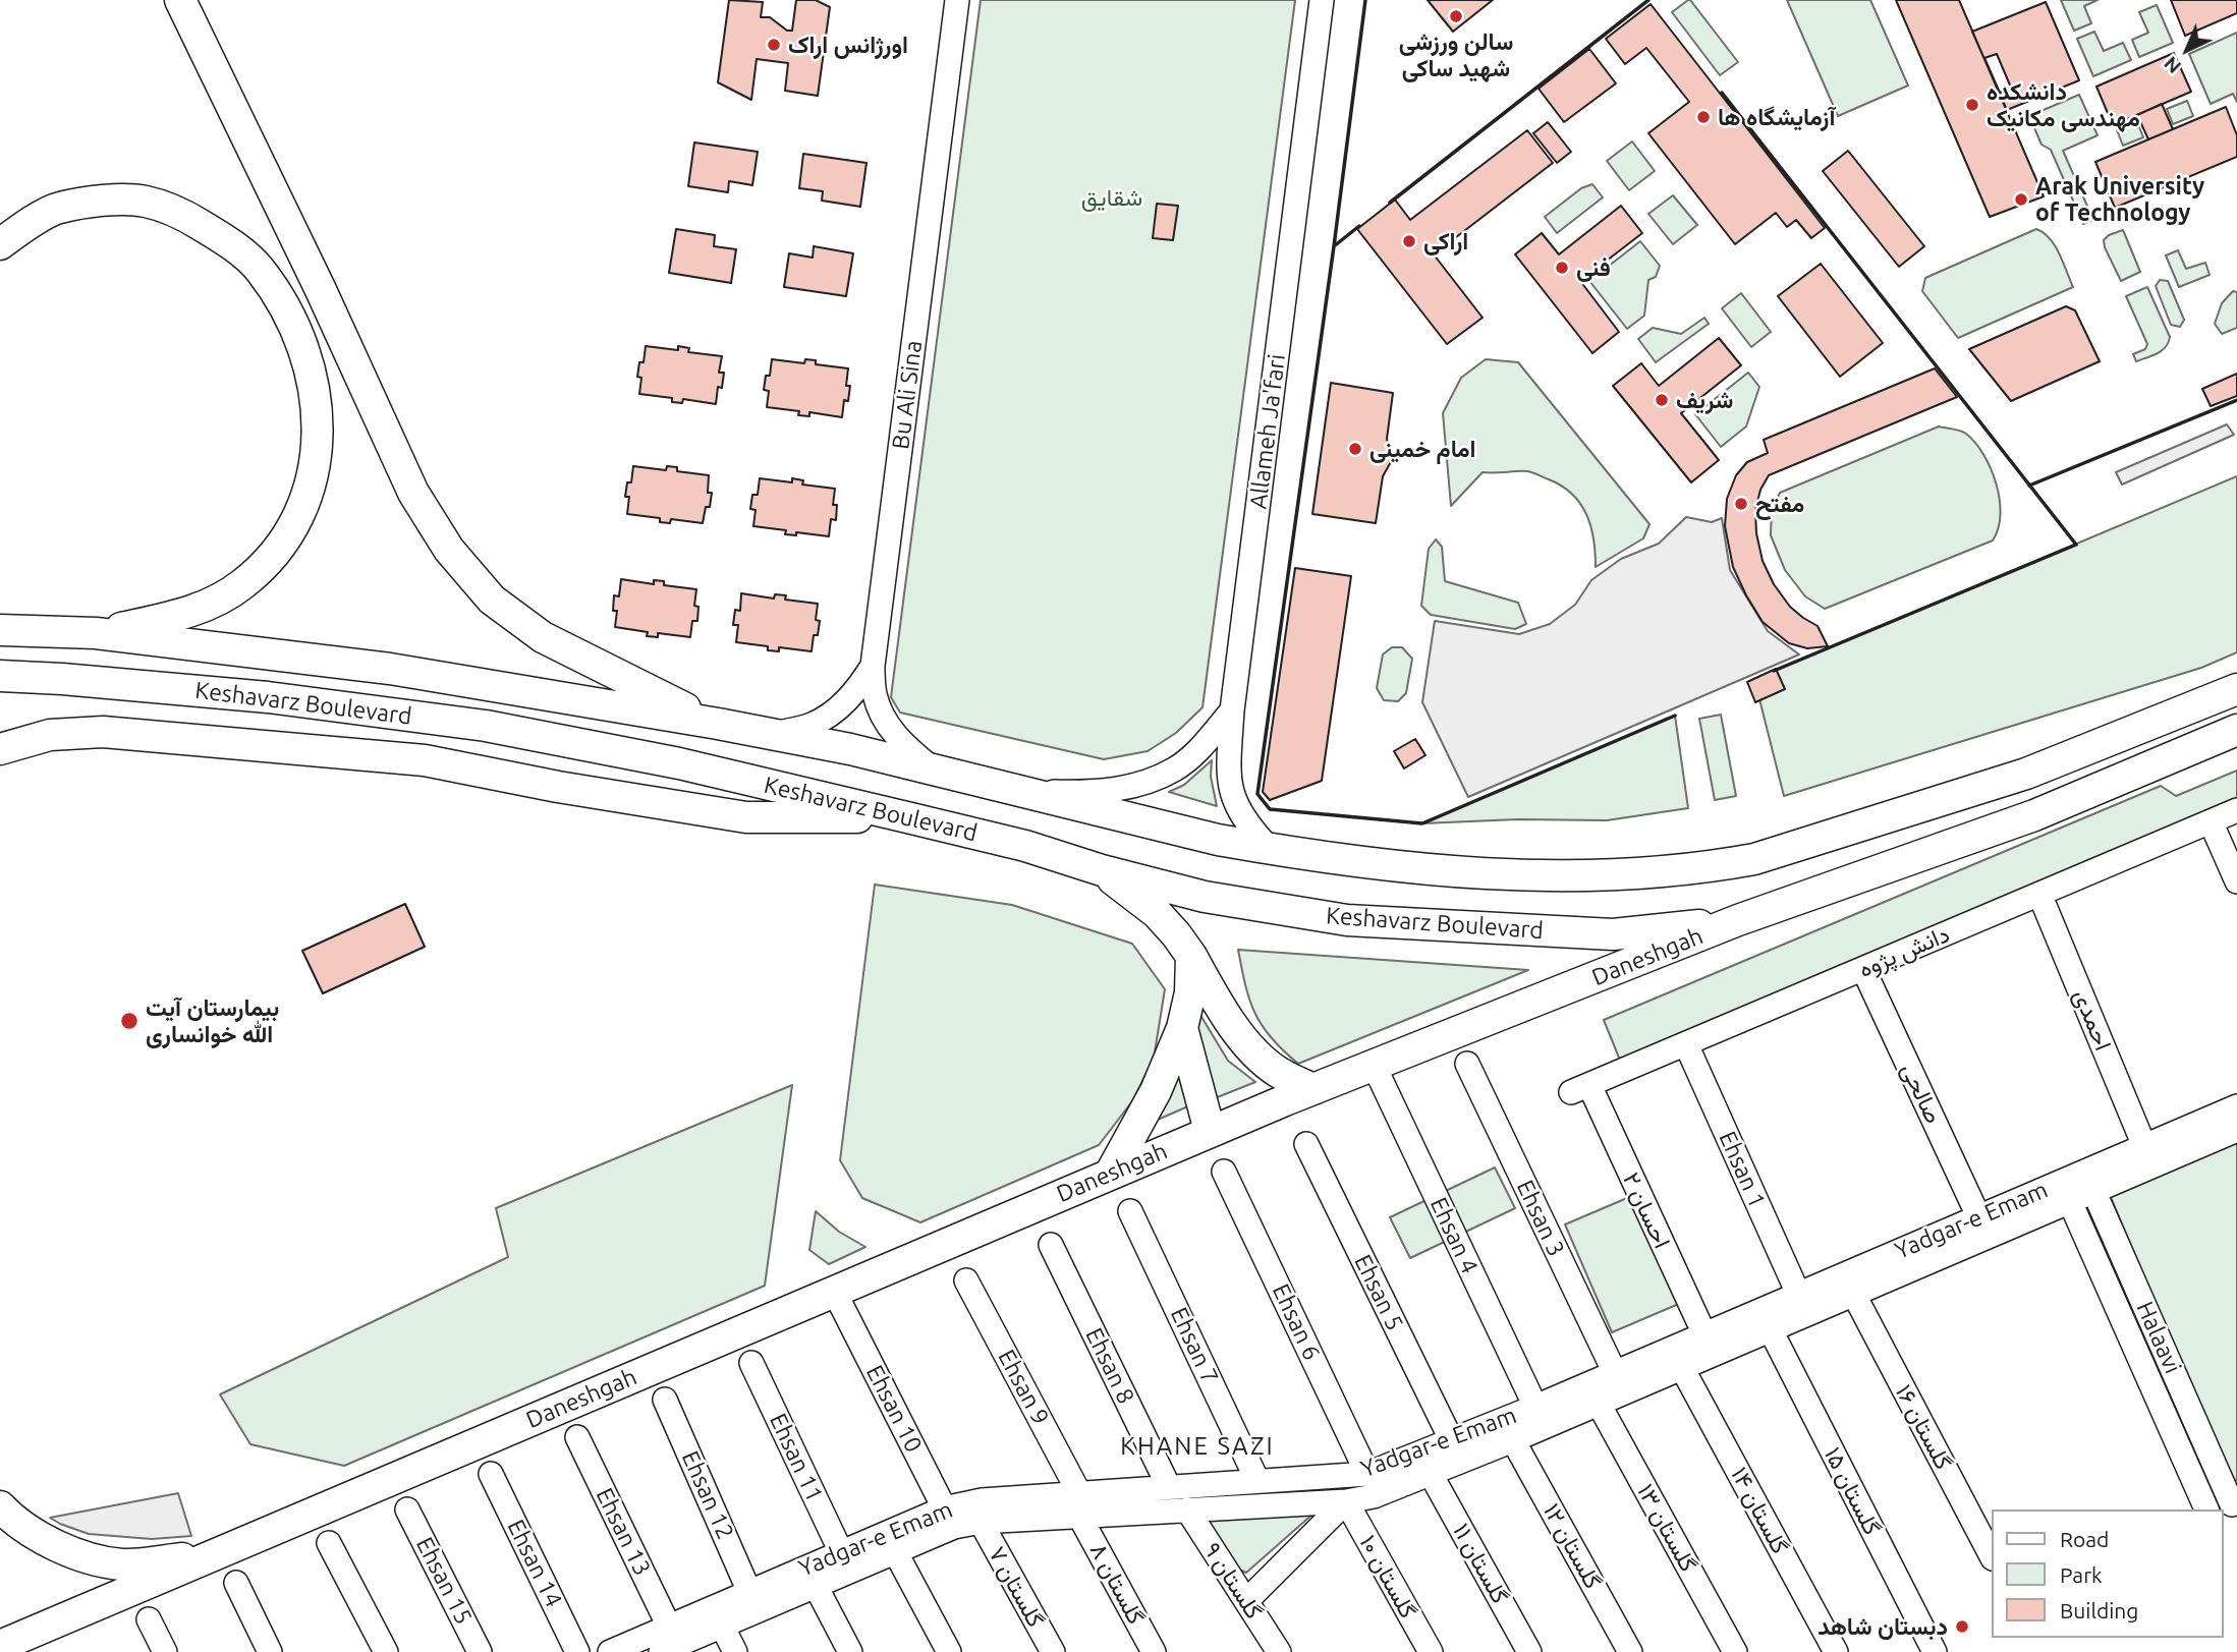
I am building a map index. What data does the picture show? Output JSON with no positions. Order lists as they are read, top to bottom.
{
  "streets": {
    "main road": ["Keshavarz Boulevard", "Daneshgah"],
    "street": [
      "Bu Ali Sina",
      "Allameh Ja'fari",
      "دانش پژوه",
      "احمدی",
      "صالحی",
      "Ehsan 1",
      "احسان ۲",
      "Ehsan 3",
      "Yadgar-e Emam",
      "Ehsan 4",
      "Ehsan 5",
      "Ehsan 6",
      "Halaavi",
      "Ehsan 7",
      "Ehsan 8",
      "Ehsan 9",
      "Ehsan 10",
      "گلستان ۱۶",
      "Ehsan 11",
      "گلستان ۱۵",
      "Ehsan 12",
      "گلستان ۱۴",
      "گلستان ۱۳",
      "Ehsan 13",
      "گلستان ۱۲",
      "Ehsan 14",
      "گلستان ۱۱",
      "گلستان ۱۰",
      "Ehsan 15",
      "گلستان ۹",
      "گلستان ۸",
      "گلستان ۷"
    ]
  },
  "crossings": [
    ["Bu Ali Sina", "Keshavarz Boulevard"],
    ["Allameh Ja'fari", "Keshavarz Boulevard"],
    ["Keshavarz Boulevard", "Daneshgah"],
    ["دانش پژوه", "احمدی"],
    ["دانش پژوه", "صالحی"],
    ["دانش پژوه", "Ehsan 1"],
    ["دانش پژوه", "احسان ۲"],
    ["Daneshgah", "Ehsan 4"],
    ["Daneshgah", "Ehsan 10"],
    ["احمدی", "Yadgar-e Emam"],
    ["صالحی", "Yadgar-e Emam"],
    ["Ehsan 1", "Yadgar-e Emam"],
    ["احسان ۲", "Yadgar-e Emam"],
    ["Ehsan 3", "Yadgar-e Emam"],
    ["Yadgar-e Emam", "Ehsan 4"],
    ["Yadgar-e Emam", "Ehsan 5"],
    ["Yadgar-e Emam", "Ehsan 6"],
    ["Yadgar-e Emam", "Halaavi"],
    ["Yadgar-e Emam", "Ehsan 7"],
    ["Yadgar-e Emam", "Ehsan 8"],
    ["Yadgar-e Emam", "Ehsan 9"],
    ["Yadgar-e Emam", "Ehsan 10"],
    ["Yadgar-e Emam", "گلستان ۱۶"],
    ["Yadgar-e Emam", "Ehsan 11"],
    ["Yadgar-e Emam", "گلستان ۱۵"],
    ["Yadgar-e Emam", "Ehsan 12"],
    ["Yadgar-e Emam", "گلستان ۱۴"],
    ["Yadgar-e Emam", "گلستان ۱۳"],
    ["Yadgar-e Emam", "Ehsan 13"],
    ["Yadgar-e Emam", "گلستان ۱۲"],
    ["Yadgar-e Emam", "گلستان ۱۱"],
    ["Yadgar-e Emam", "گلستان ۱۰"],
    ["Yadgar-e Emam", "گلستان ۹"],
    ["Yadgar-e Emam", "گلستان ۸"],
    ["Yadgar-e Emam", "گلستان ۷"],
    ["Ehsan 9", "گلستان ۸"]
  ],
  "districts": ["KHANE SAZI"],
  "parks": ["شقایق"],
  "places": [
    "سالن ورزشی شهید ساکی",
    "اورژانس اراک",
    "دانشکده مهندسی مکانیک",
    "آزمایشگاه ها",
    "Arak University of Technology",
    "اراکی",
    "فنی",
    "شریف",
    "امام خمینی",
    "مفتح",
    "بیمارستان آیت الله خوانساری",
    "دبستان شاهد"
  ],
  "legend": ["Road", "Park", "Building"],
  "north": "bottom left"
}
